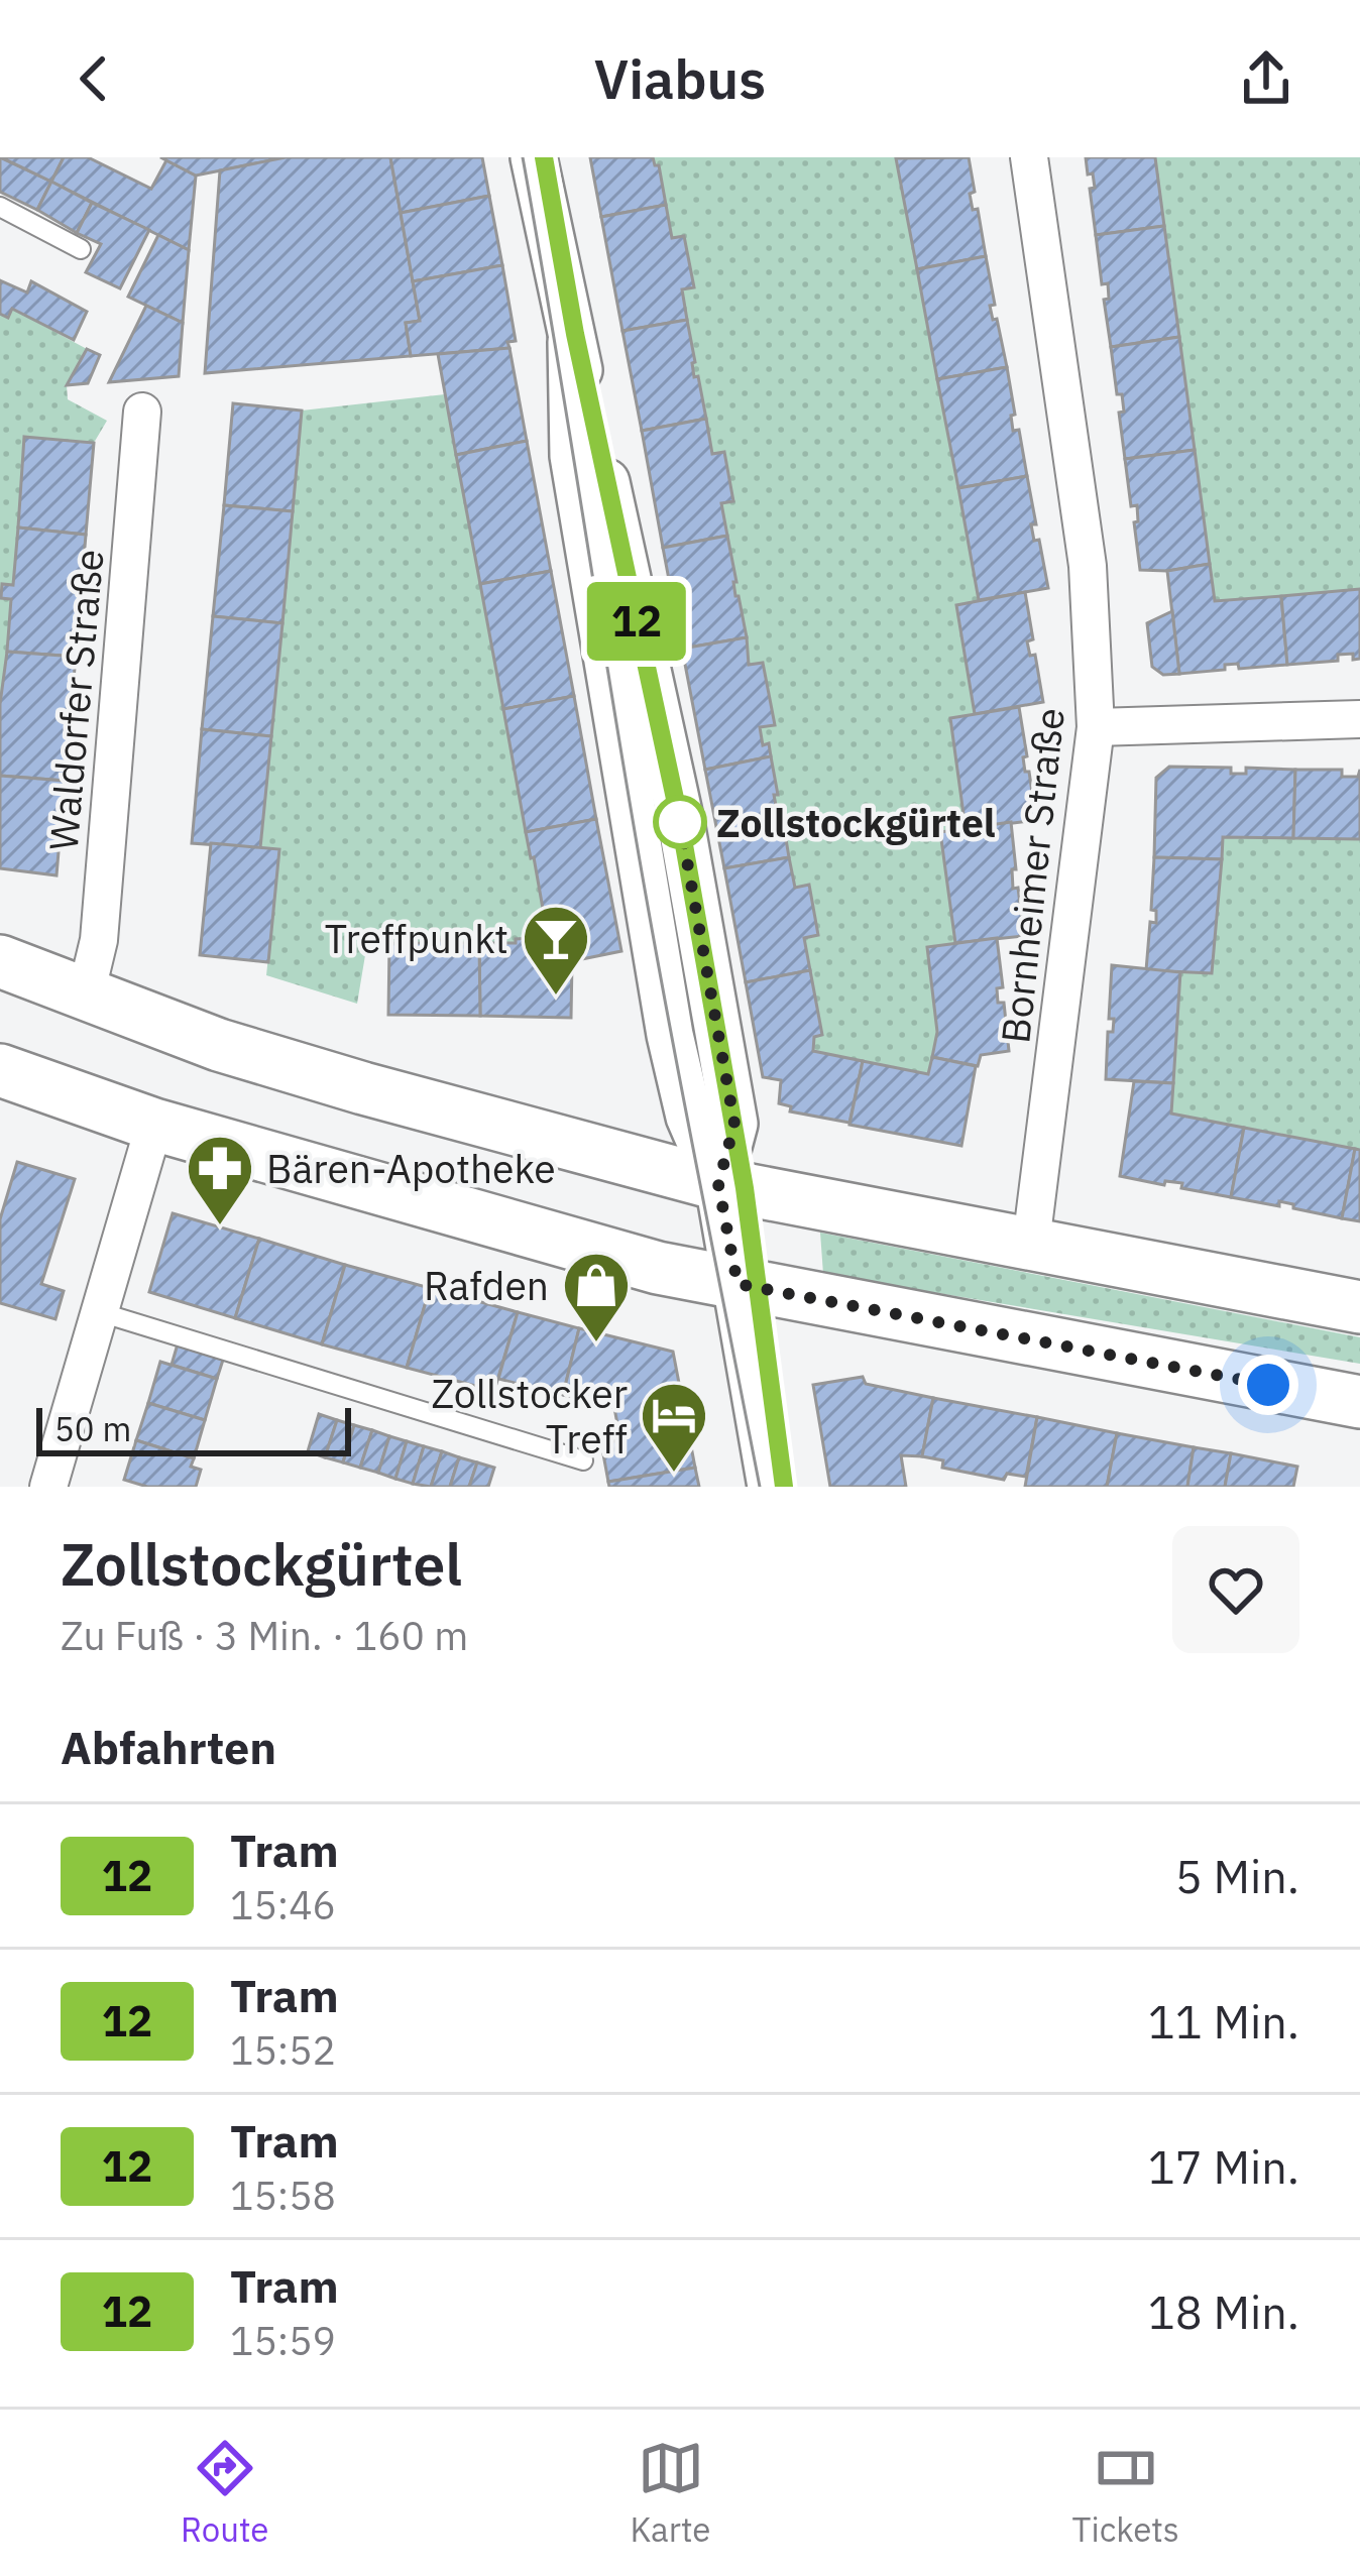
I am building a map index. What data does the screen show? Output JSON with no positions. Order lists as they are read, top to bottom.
{
  "streets": {
    "street": ["Waldorfer Straße", "Bornheimer Straße"]
  },
  "places": {
    "other": ["Zollstockgürtel"],
    "bar": ["Treffpunkt"],
    "pharmacy": ["Bären-Apotheke"],
    "shop": ["Rafden"],
    "hotel": ["Zollstocker Treff"]
  },
  "lines": ["tram line 12"],
  "scale_bar": "50 m",
  "page": {
    "header": "Viabus",
    "on_map": "12",
    "scale": "50 m",
    "heading": [
      ["Zollstockgürtel", "Zu Fuß · 3 Min. · 160 m"],
      "Abfahrten"
    ],
    "list": [
      {
        "mark": "12",
        "name": "Tram",
        "note": "15:46",
        "value": "5 Min."
      },
      {
        "mark": "12",
        "name": "Tram",
        "note": "15:52",
        "value": "11 Min."
      },
      {
        "mark": "12",
        "name": "Tram",
        "note": "15:58",
        "value": "17 Min."
      },
      {
        "mark": "12",
        "name": "Tram",
        "note": "15:59",
        "value": "18 Min."
      }
    ],
    "tabs": ["Route", "Karte", "Tickets"]
  }
}
